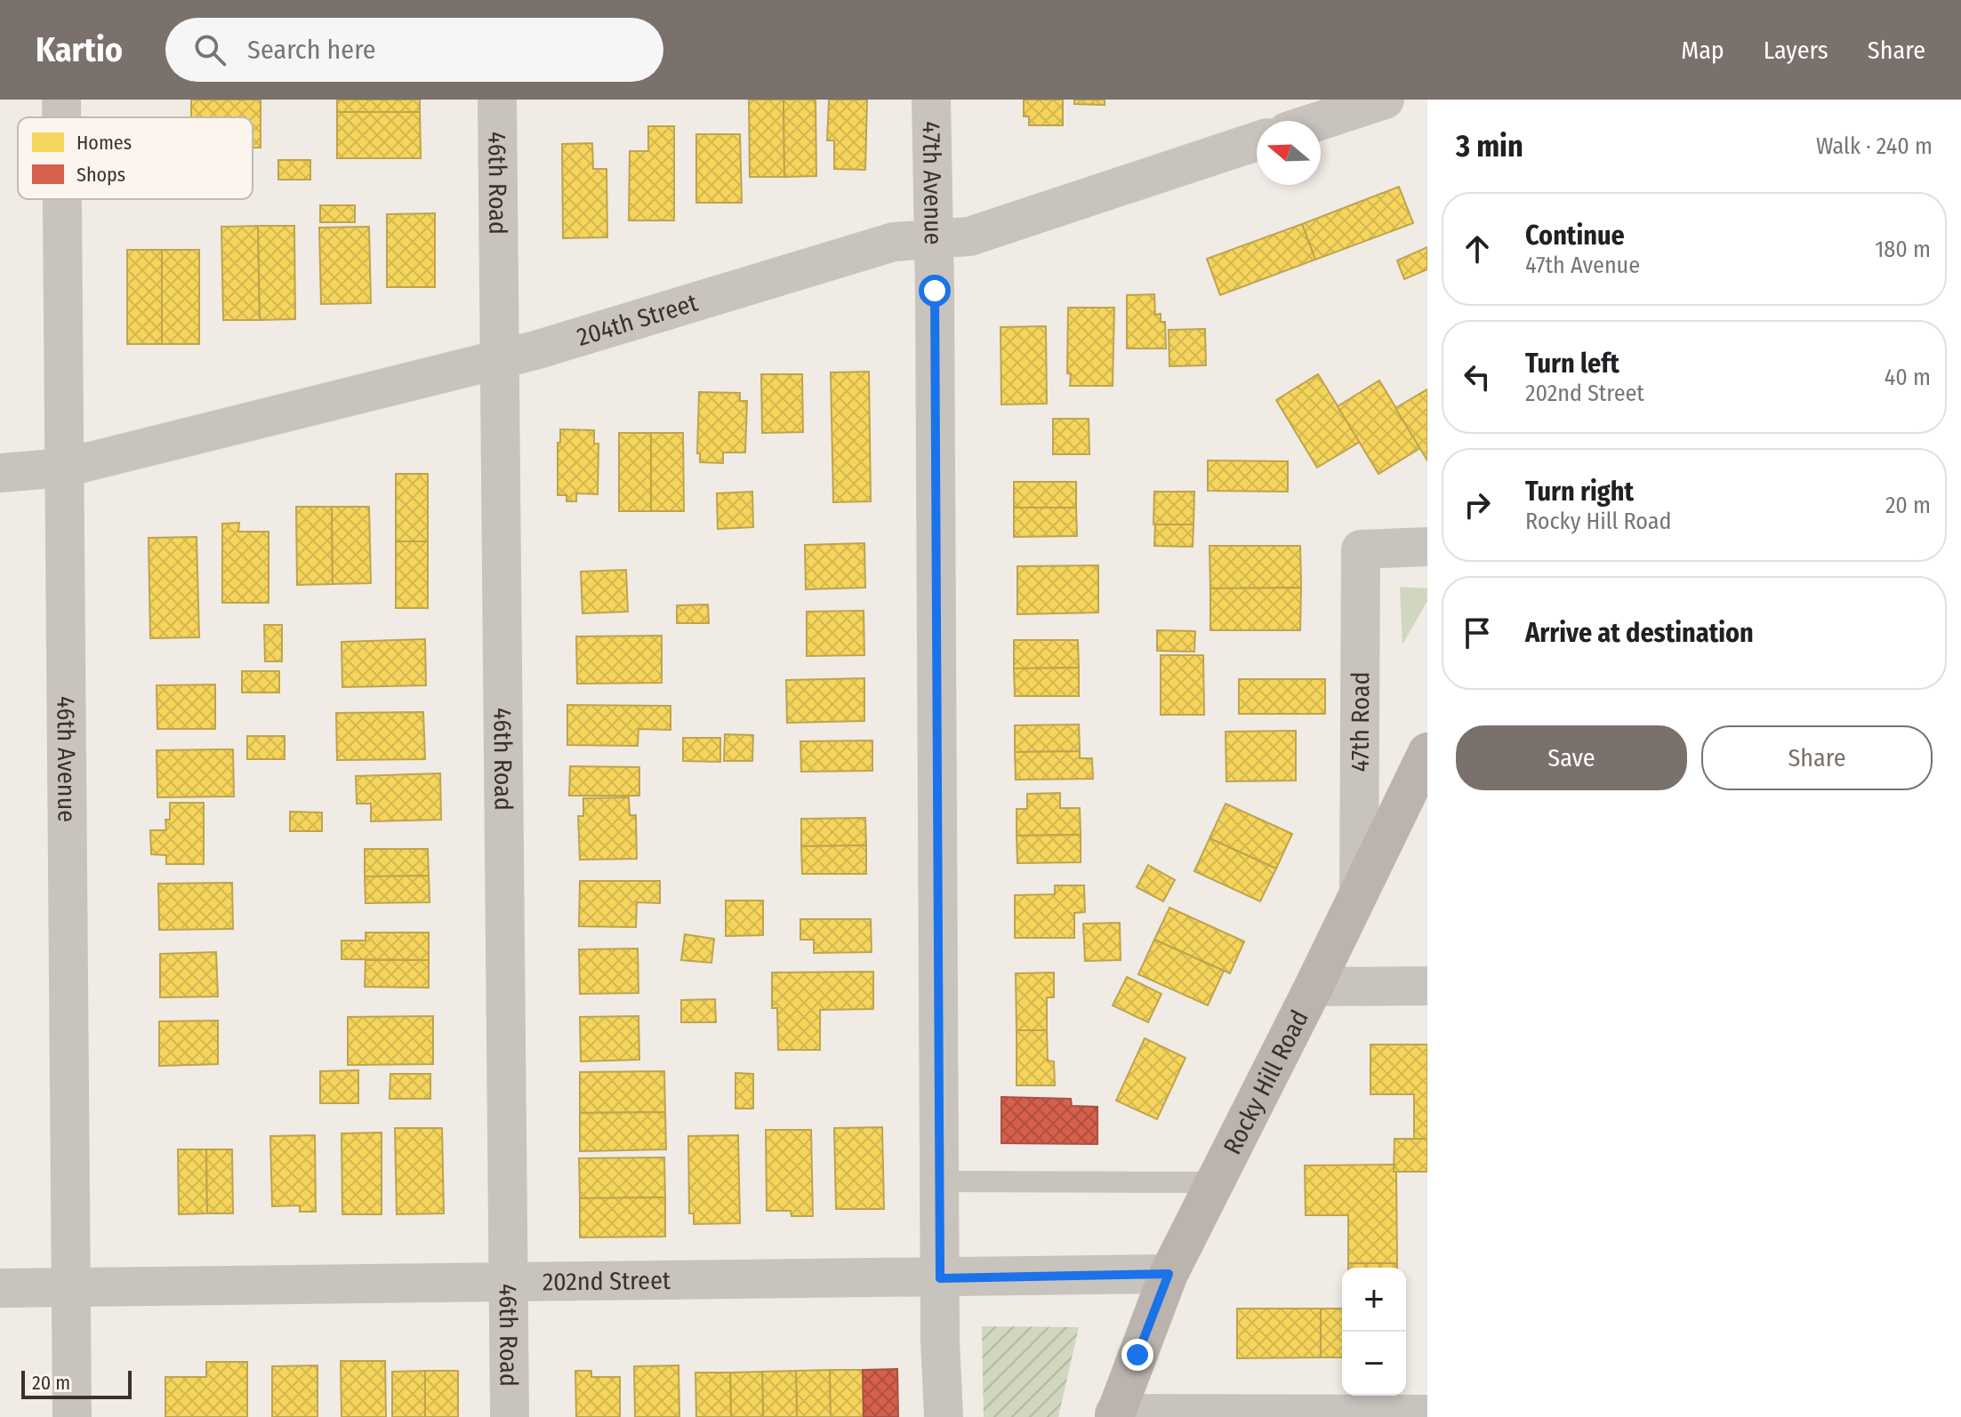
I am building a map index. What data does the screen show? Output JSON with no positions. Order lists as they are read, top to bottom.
{
  "streets": {
    "street": [
      "46th Road",
      "47th Avenue",
      "204th Street",
      "47th Road",
      "46th Avenue",
      "Rocky Hill Road",
      "202nd Street"
    ]
  },
  "crossings": [
    ["46th Road", "204th Street"],
    ["46th Road", "202nd Street"],
    ["47th Avenue", "204th Street"],
    ["47th Avenue", "202nd Street"],
    ["204th Street", "46th Avenue"],
    ["47th Road", "Rocky Hill Road"],
    ["46th Avenue", "202nd Street"],
    ["Rocky Hill Road", "202nd Street"]
  ],
  "legend": ["Homes", "Shops"],
  "scale_bar": "20 m",
  "north": "left",
  "page": {
    "header": "Kartio",
    "search": "Search here",
    "nav": ["Map", "Layers", "Share"],
    "heading": ["3 min", "Walk · 240 m"],
    "list": [
      ["Continue", "47th Avenue", "180 m"],
      ["Turn left", "202nd Street", "40 m"],
      ["Turn right", "Rocky Hill Road", "20 m"],
      "Arrive at destination"
    ],
    "buttons": ["Save", "Share"],
    "map_buttons": ["+", "−"],
    "scale": "20 m"
  }
}
